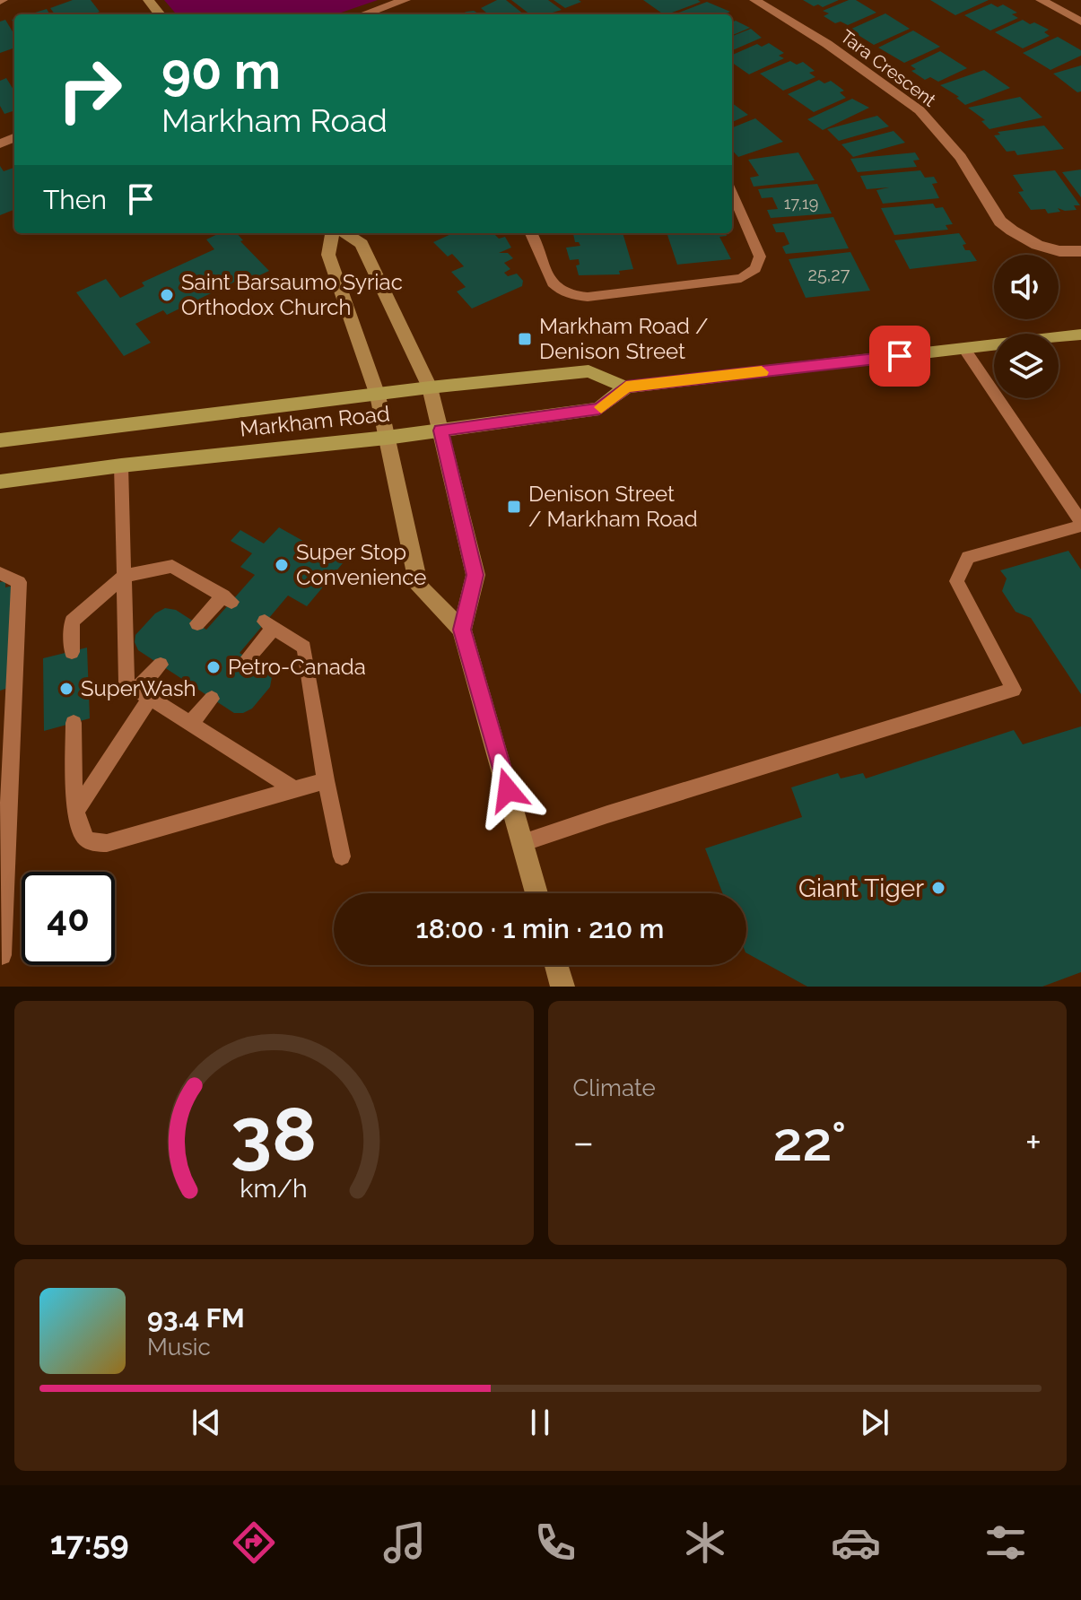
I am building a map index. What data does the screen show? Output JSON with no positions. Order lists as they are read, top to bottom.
{
  "streets": {
    "main road": ["Markham Road"],
    "street": ["Tara Crescent"]
  },
  "places": {
    "other": [
      "Saint Barsaumo Syriac Orthodox Church",
      "Super Stop Convenience",
      "Petro-Canada",
      "SuperWash",
      "Giant Tiger"
    ],
    "transit": ["Markham Road / Denison Street", "Denison Street / Markham Road"]
  },
  "house_numbers": ["17,19", "25,27"],
  "page": {
    "turn": ["90 m", "Markham Road"],
    "then": "Then",
    "limit": "40",
    "trip": "18:00 · 1 min · 210 m",
    "tile": "Climate",
    "heat": ["−", "22°", "+"],
    "song": ["93.4 FM", "Music"],
    "tabs": "17:59",
    "gauge": ["38", "km/h"]
  }
}
